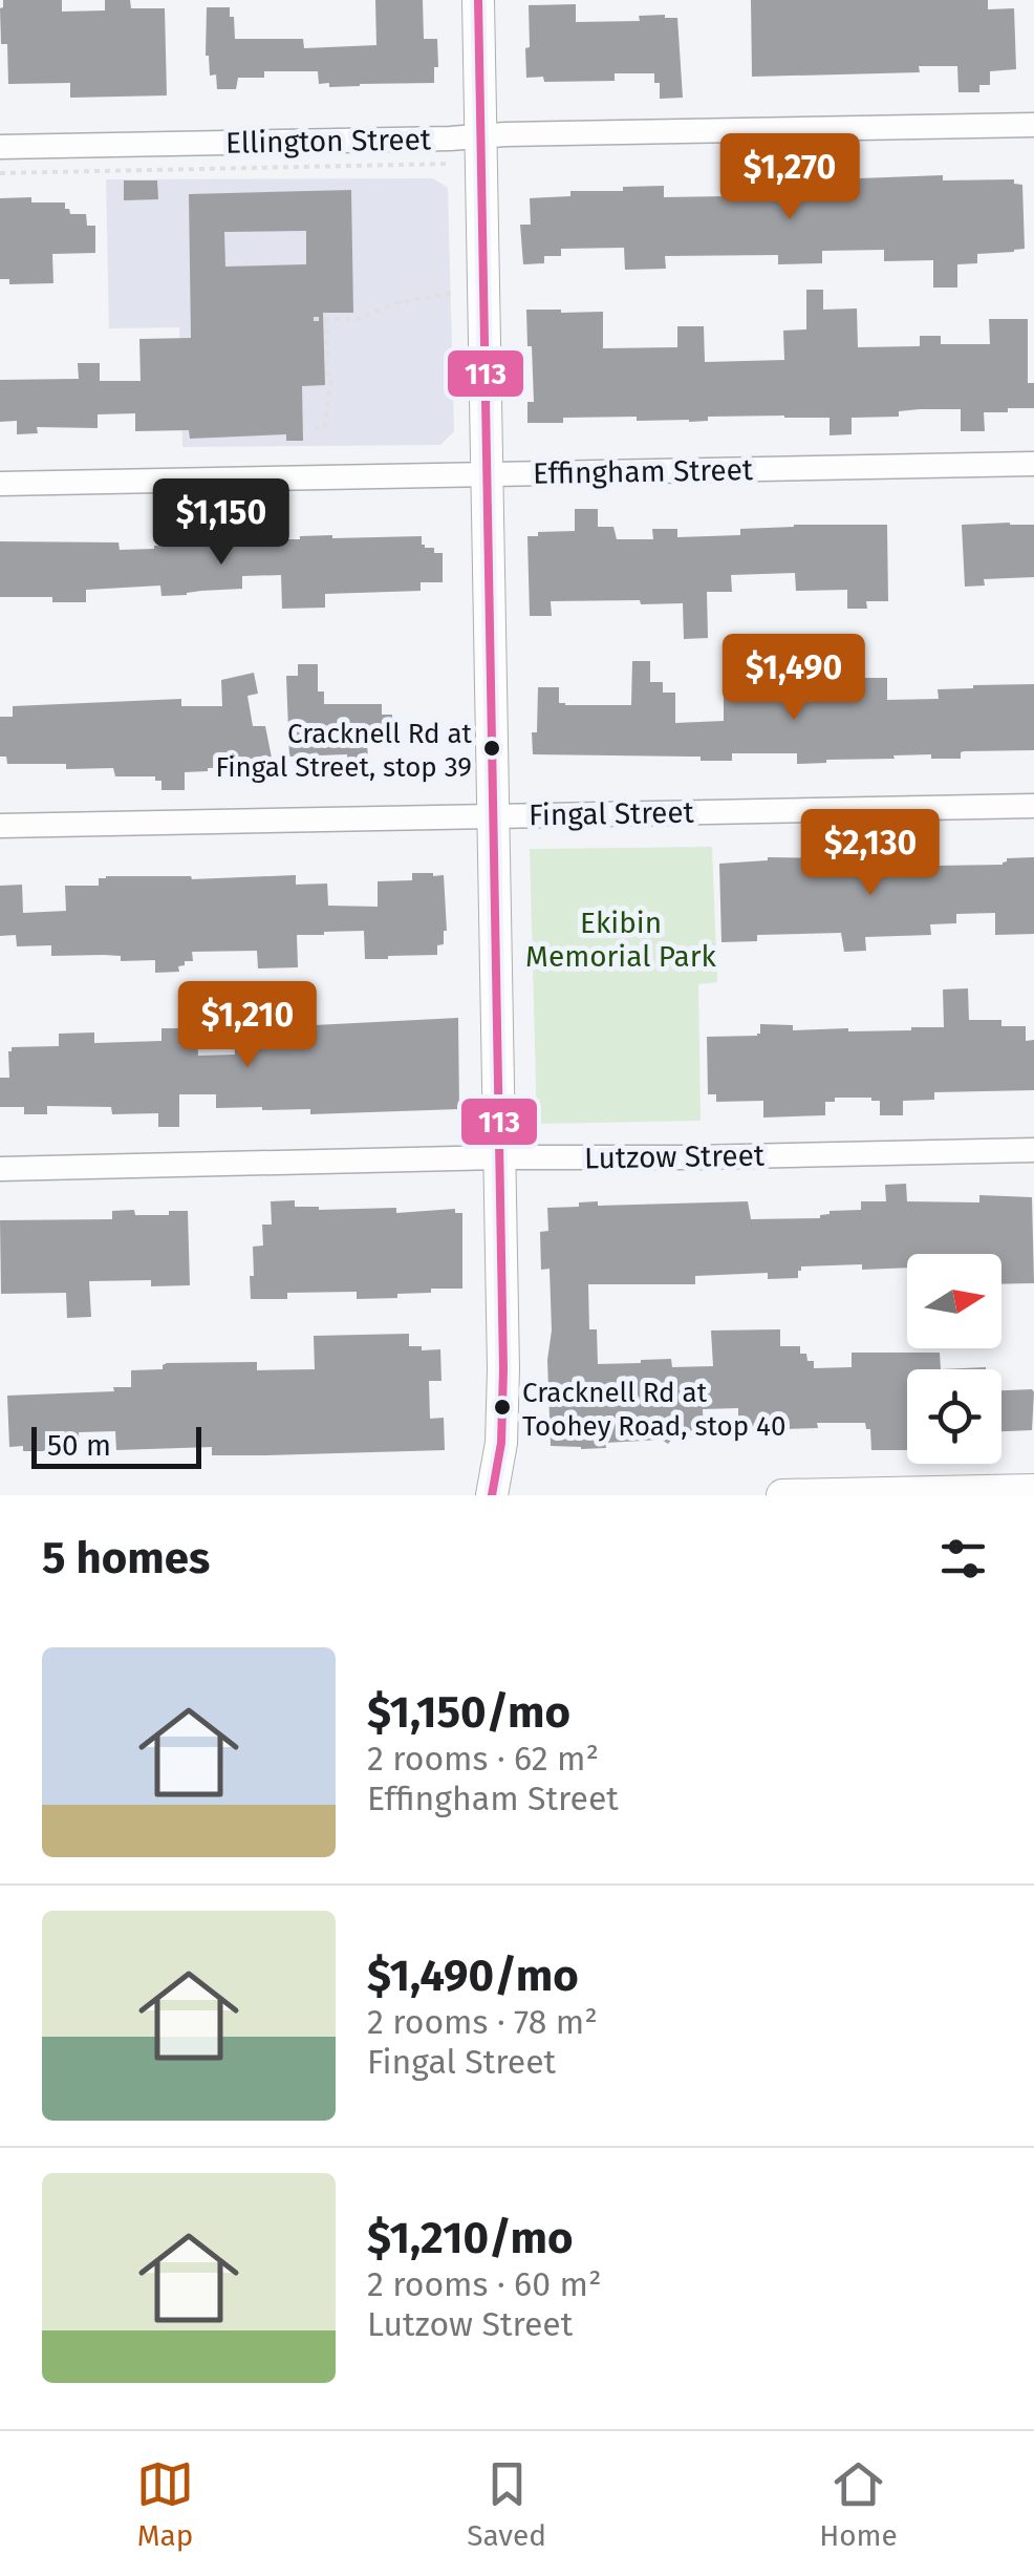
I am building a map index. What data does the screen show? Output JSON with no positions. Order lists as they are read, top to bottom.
{
  "streets": {
    "street": [
      "Ellington Street",
      "Effingham Street",
      "Fingal Street",
      "Lutzow Street"
    ]
  },
  "parks": ["Ekibin Memorial Park"],
  "places": ["Cracknell Rd at Fingal Street, stop 39", "Cracknell Rd at Toohey Road, stop 40"],
  "lines": ["transit line 113"],
  "scale_bar": "50 m",
  "north": "right",
  "page": {
    "price": [
      "$1,270",
      "$1,150",
      "$1,490",
      "$2,130",
      "$1,210"
    ],
    "scale": "50 m",
    "heading": "5 homes",
    "list": [
      {
        "name": "$1,150/mo",
        "note": "2 rooms · 62 m² · Effingham Street"
      },
      {
        "name": "$1,490/mo",
        "note": "2 rooms · 78 m² · Fingal Street"
      },
      {
        "name": "$1,210/mo",
        "note": "2 rooms · 60 m² · Lutzow Street"
      }
    ],
    "tabs": ["Map", "Saved", "Home"]
  }
}
